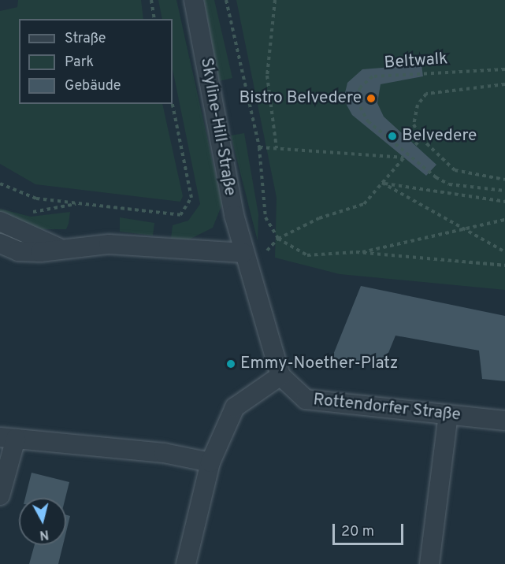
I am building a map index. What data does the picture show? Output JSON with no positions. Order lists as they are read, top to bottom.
{
  "streets": {
    "street": ["Skyline-Hill-Straße", "Rottendorfer Straße"],
    "path": ["Beltwalk"]
  },
  "crossings": [
    ["Skyline-Hill-Straße", "Rottendorfer Straße"]
  ],
  "places": ["Bistro Belvedere", "Belvedere", "Emmy-Noether-Platz"],
  "legend": ["Straße", "Park", "Gebäude"],
  "scale_bar": "20 m",
  "north": "bottom"
}
